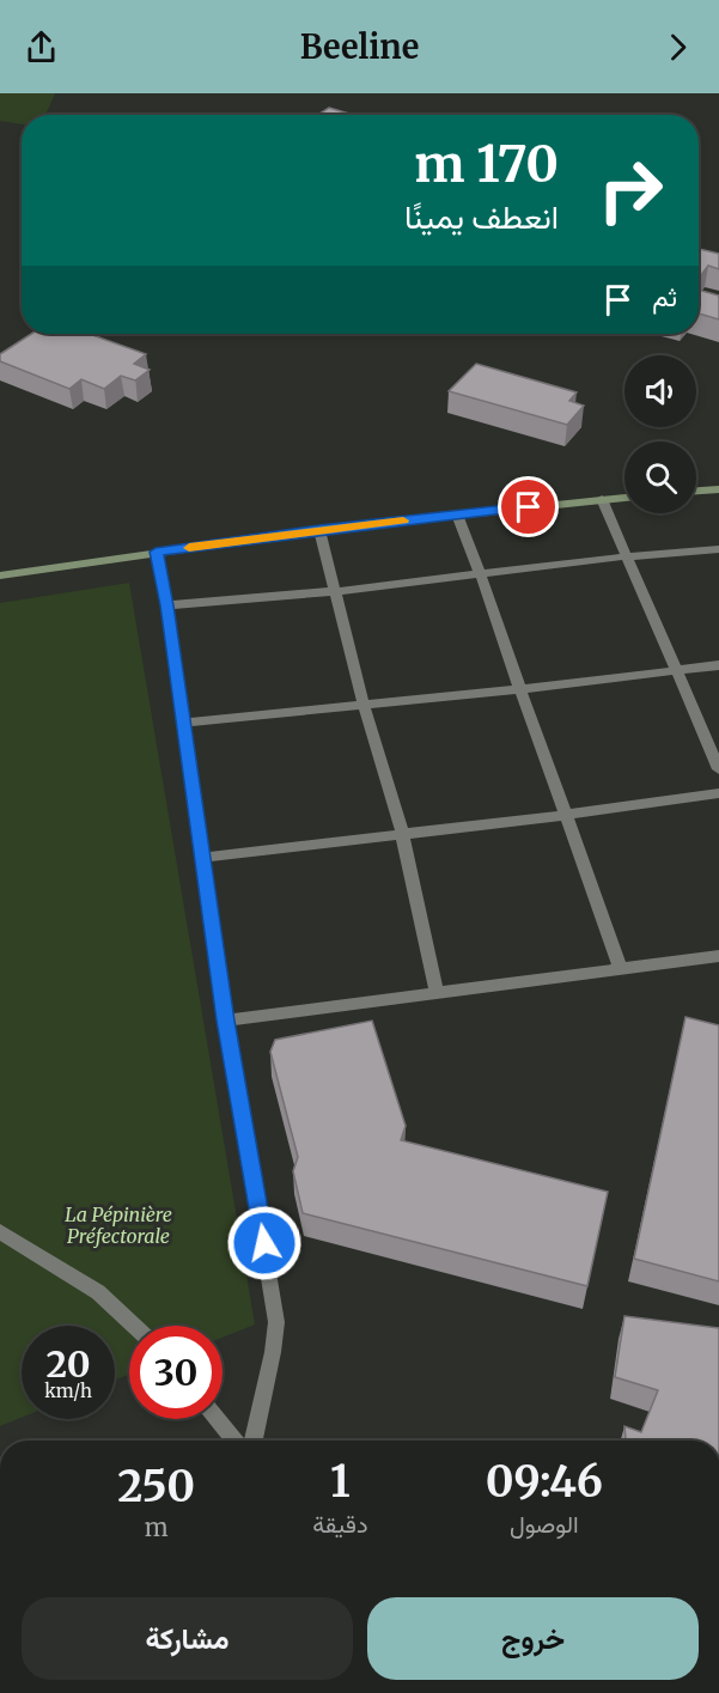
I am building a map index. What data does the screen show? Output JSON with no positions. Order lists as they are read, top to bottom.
{
  "parks": ["La Pépinière Préfectorale"],
  "page": {
    "header": "Beeline",
    "turn": ["170 m", "انعطف يمينًا"],
    "then": "ثم",
    "speed": "20 km/h",
    "limit": "30",
    "eta": [
      "09:46",
      "الوصول",
      "1",
      "دقيقة",
      "250",
      "m"
    ],
    "buttons": ["خروج", "مشاركة"]
  }
}
